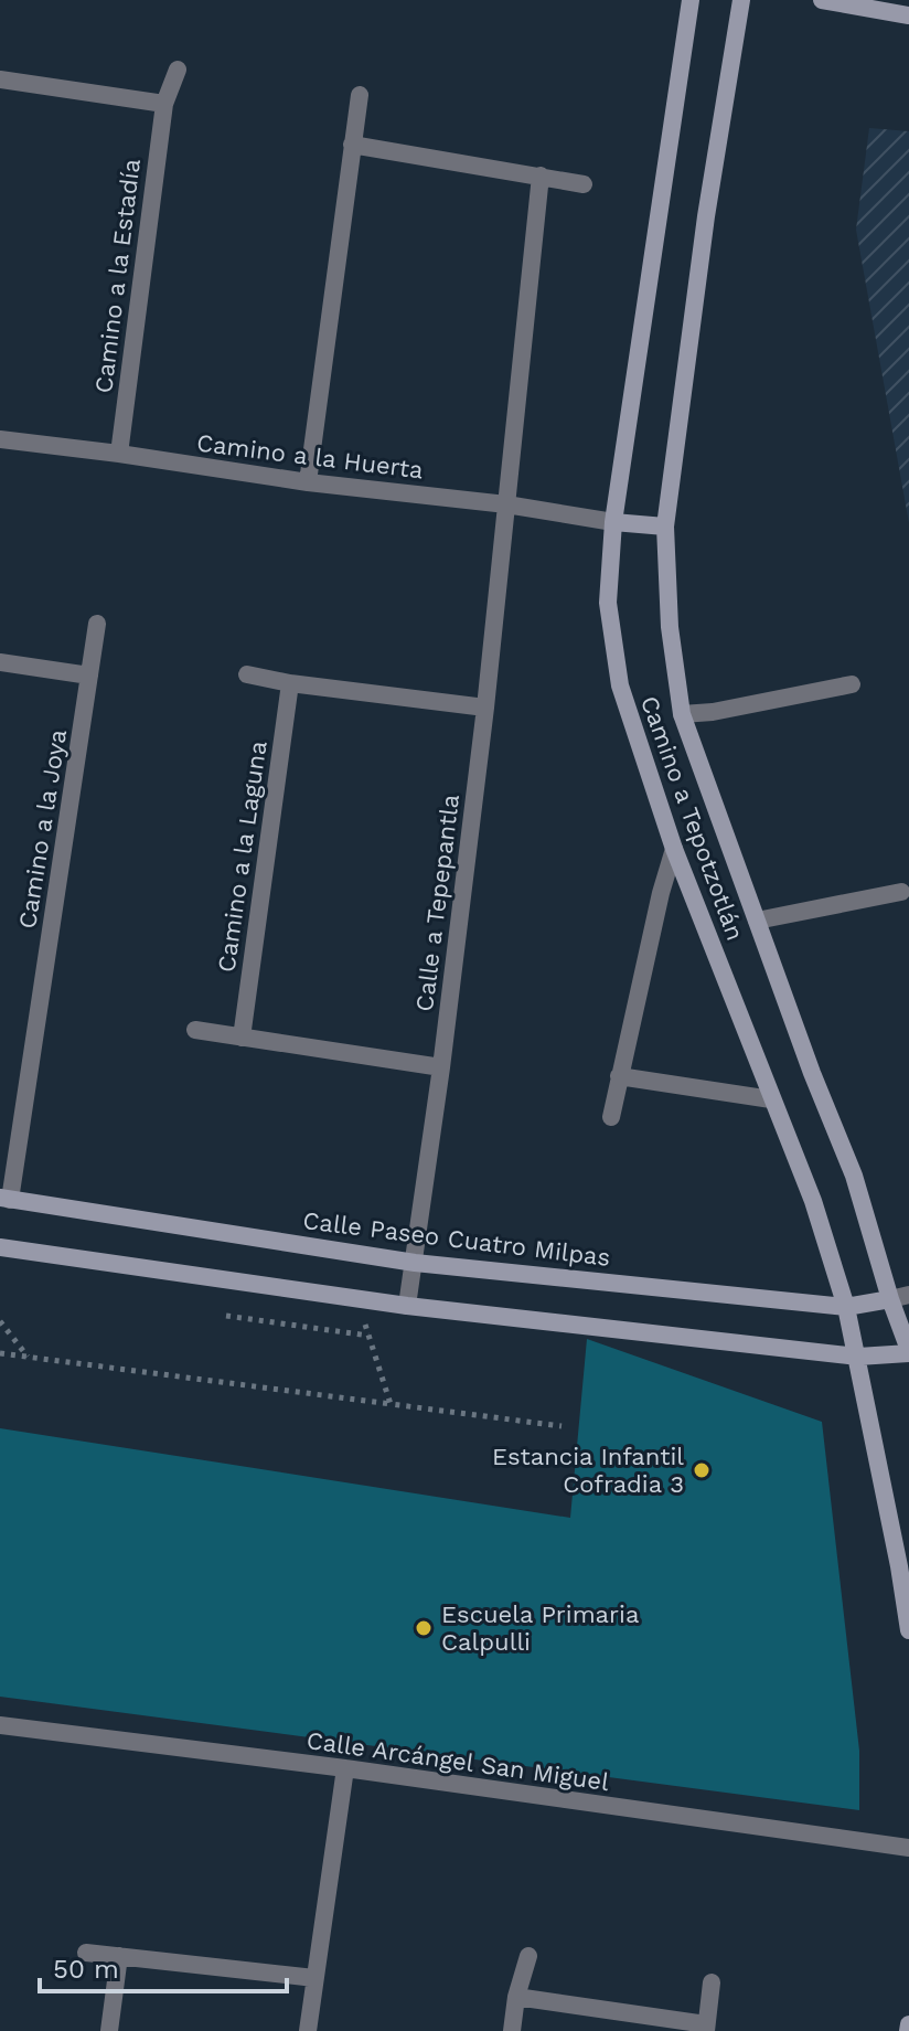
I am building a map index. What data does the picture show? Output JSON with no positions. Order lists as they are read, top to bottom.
{
  "streets": {
    "main road": ["Camino a Tepotzotlán", "Calle Paseo Cuatro Milpas"],
    "street": [
      "Camino a la Estadía",
      "Camino a la Huerta",
      "Camino a la Joya",
      "Camino a la Laguna",
      "Calle a Tepepantla",
      "Calle Arcángel San Miguel"
    ]
  },
  "crossings": [
    ["Camino a la Estadía", "Camino a la Huerta"],
    ["Camino a la Huerta", "Camino a Tepotzotlán"],
    ["Camino a la Huerta", "Calle a Tepepantla"],
    ["Camino a Tepotzotlán", "Calle Paseo Cuatro Milpas"],
    ["Camino a la Joya", "Calle Paseo Cuatro Milpas"],
    ["Calle a Tepepantla", "Calle Paseo Cuatro Milpas"]
  ],
  "places": ["Estancia Infantil Cofradia 3", "Escuela Primaria Calpulli"],
  "scale_bar": "50 m"
}
